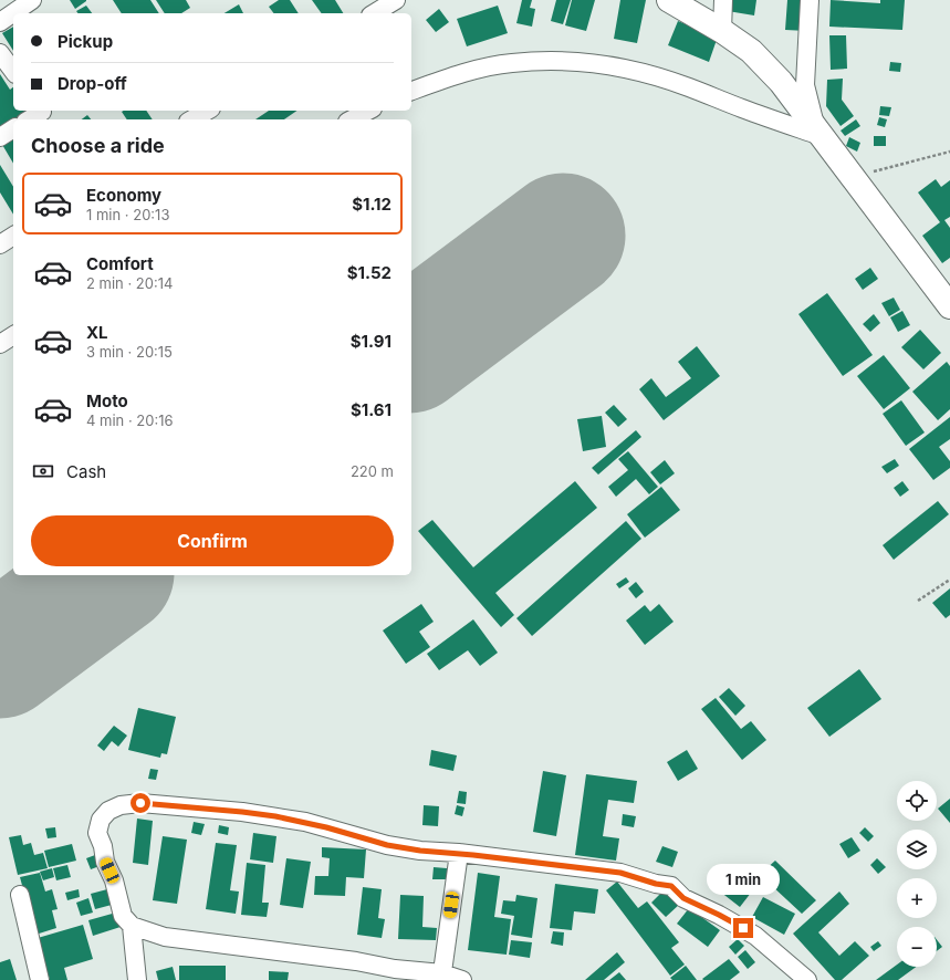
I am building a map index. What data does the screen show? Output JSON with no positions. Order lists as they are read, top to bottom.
{
  "page": {
    "banner": ["Pickup", "Drop-off"],
    "heading": "Choose a ride",
    "list": [
      {
        "name": "Economy",
        "note": "1 min · 20:13",
        "value": "$1.12"
      },
      {
        "name": "Comfort",
        "note": "2 min · 20:14",
        "value": "$1.52"
      },
      {
        "name": "XL",
        "note": "3 min · 20:15",
        "value": "$1.91"
      },
      {
        "name": "Moto",
        "note": "4 min · 20:16",
        "value": "$1.61"
      }
    ],
    "pay": ["Cash", "220 m"],
    "buttons": "Confirm",
    "map_buttons": ["+", "−"],
    "bubble": "1 min"
  }
}
